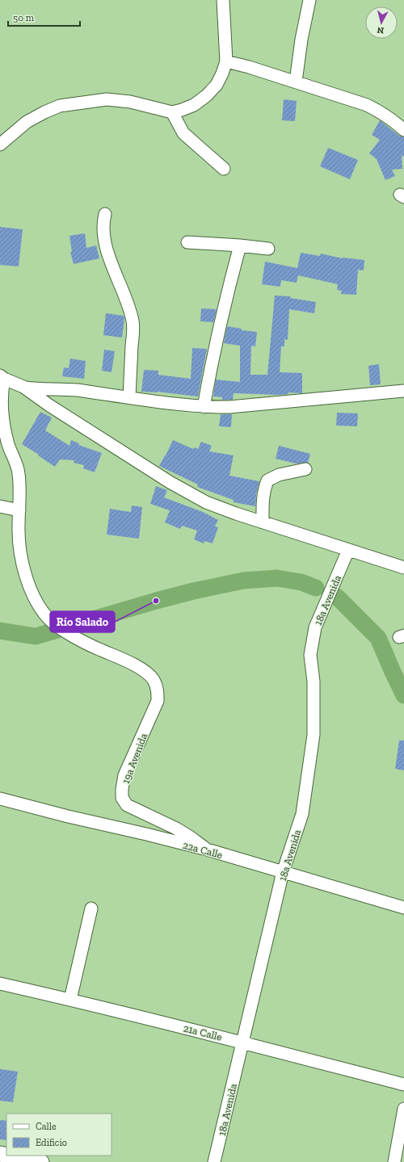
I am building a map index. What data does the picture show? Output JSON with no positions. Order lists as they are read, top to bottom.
{
  "streets": {
    "street": [
      "18a Avenida",
      "19a Avenida",
      "22a Calle",
      "21a Calle"
    ]
  },
  "crossings": [
    ["18a Avenida", "22a Calle"],
    ["18a Avenida", "21a Calle"],
    ["19a Avenida", "22a Calle"]
  ],
  "places": ["Río Salado"],
  "legend": ["Calle", "Edificio"],
  "scale_bar": "50 m",
  "north": "bottom"
}
